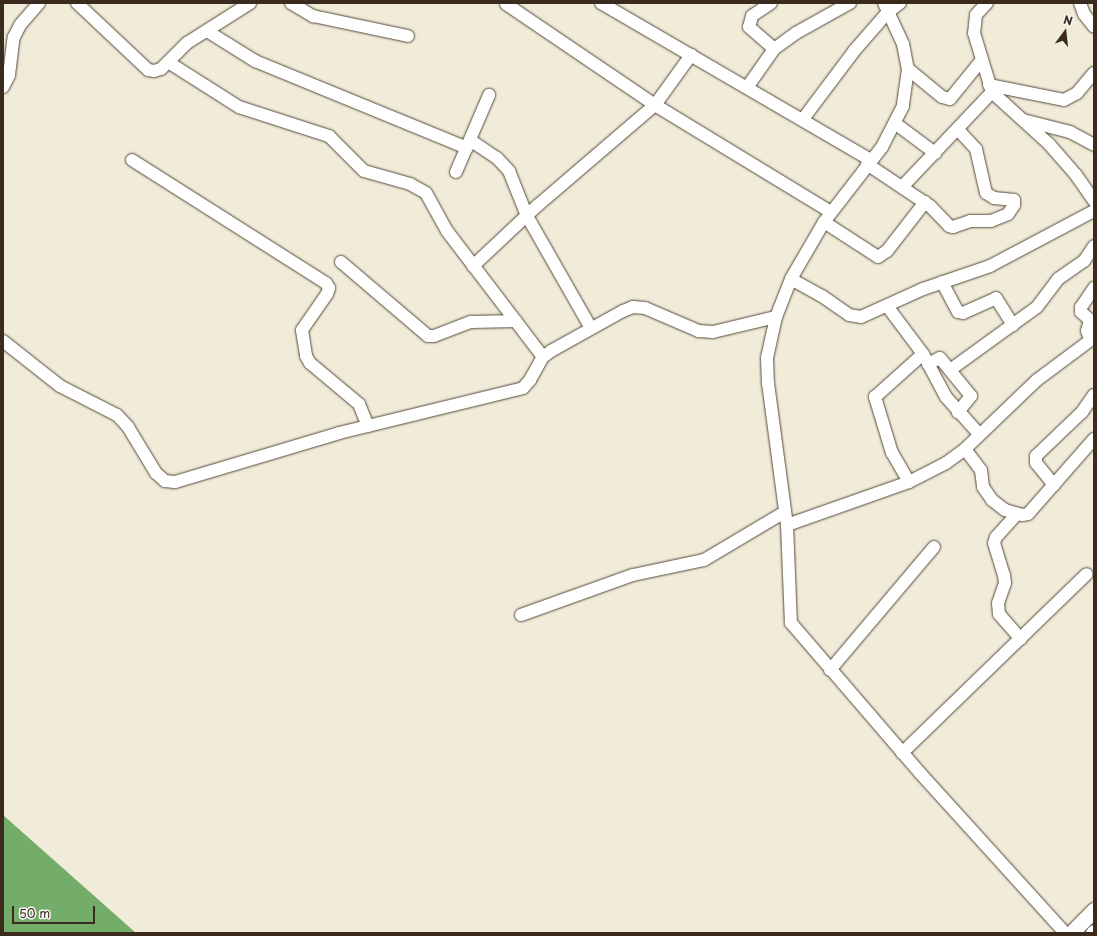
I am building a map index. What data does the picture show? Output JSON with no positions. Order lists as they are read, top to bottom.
{
  "scale_bar": "50 m",
  "north": "top"
}
